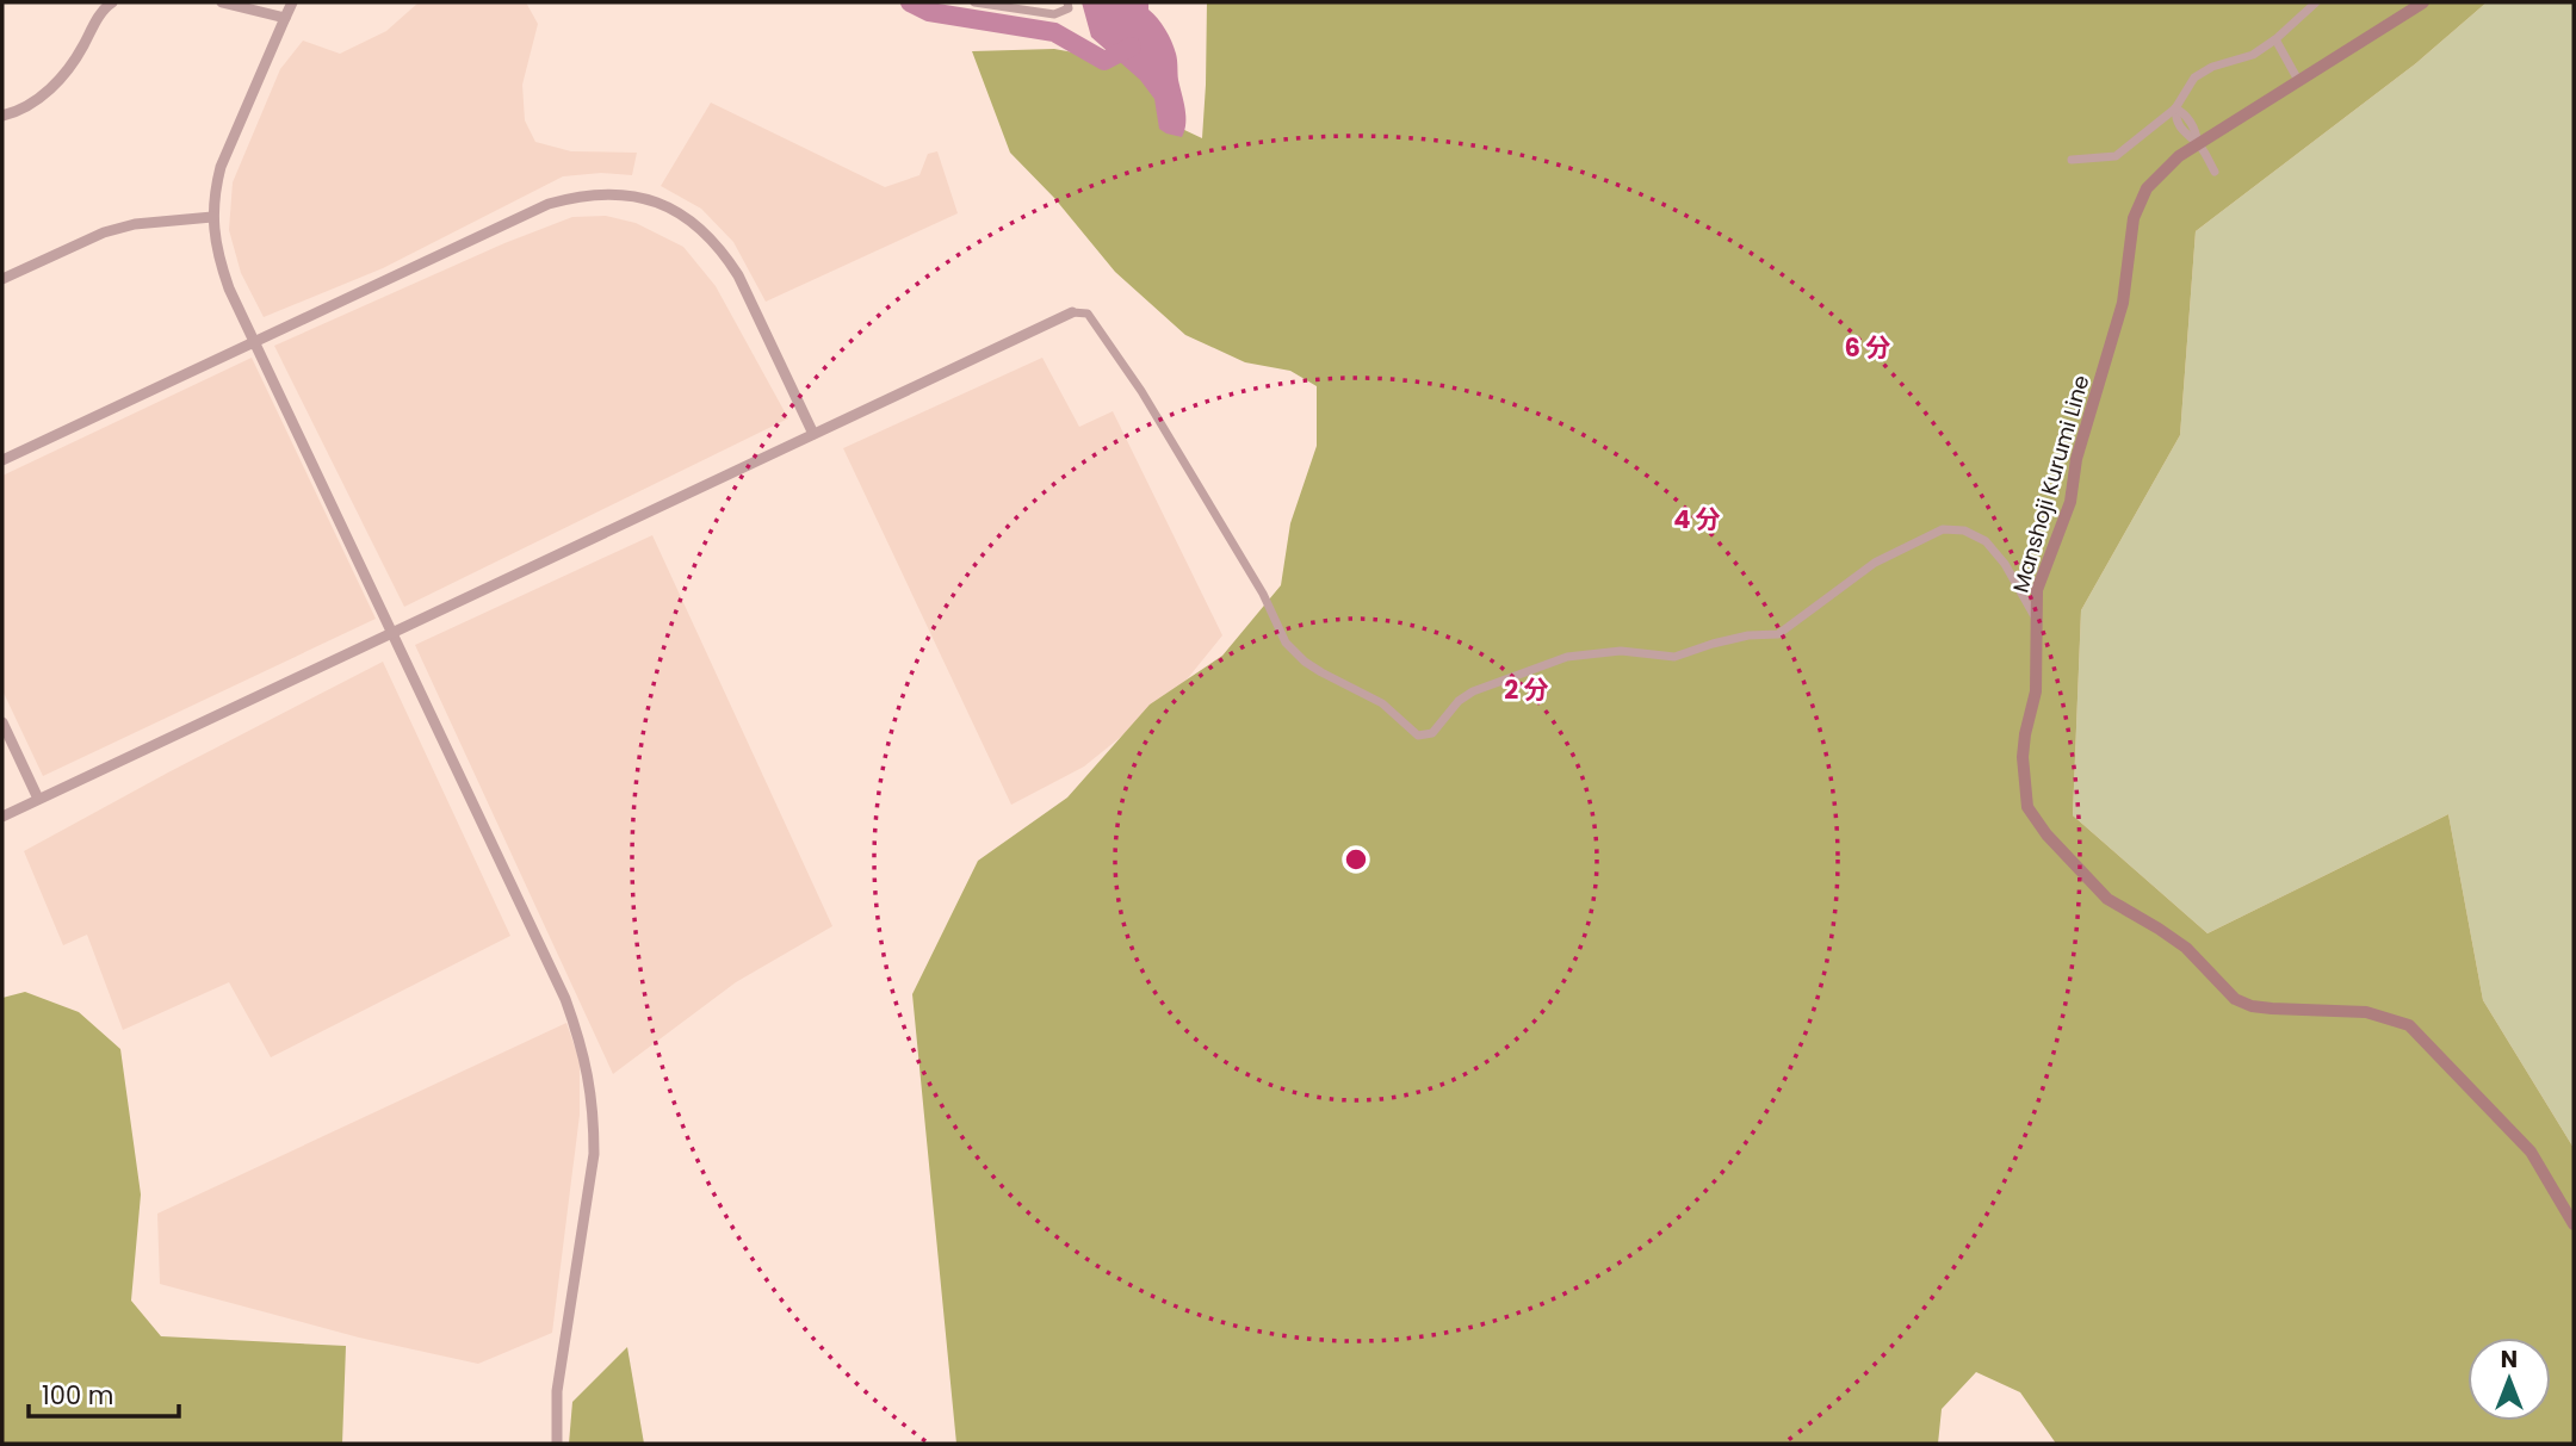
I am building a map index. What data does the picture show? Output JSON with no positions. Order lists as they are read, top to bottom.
{
  "streets": {
    "main road": ["Manshoji Kurumi Line"]
  },
  "scale_bar": "100 m",
  "north": "top",
  "rings": ["6 分", "4 分", "2 分"]
}
